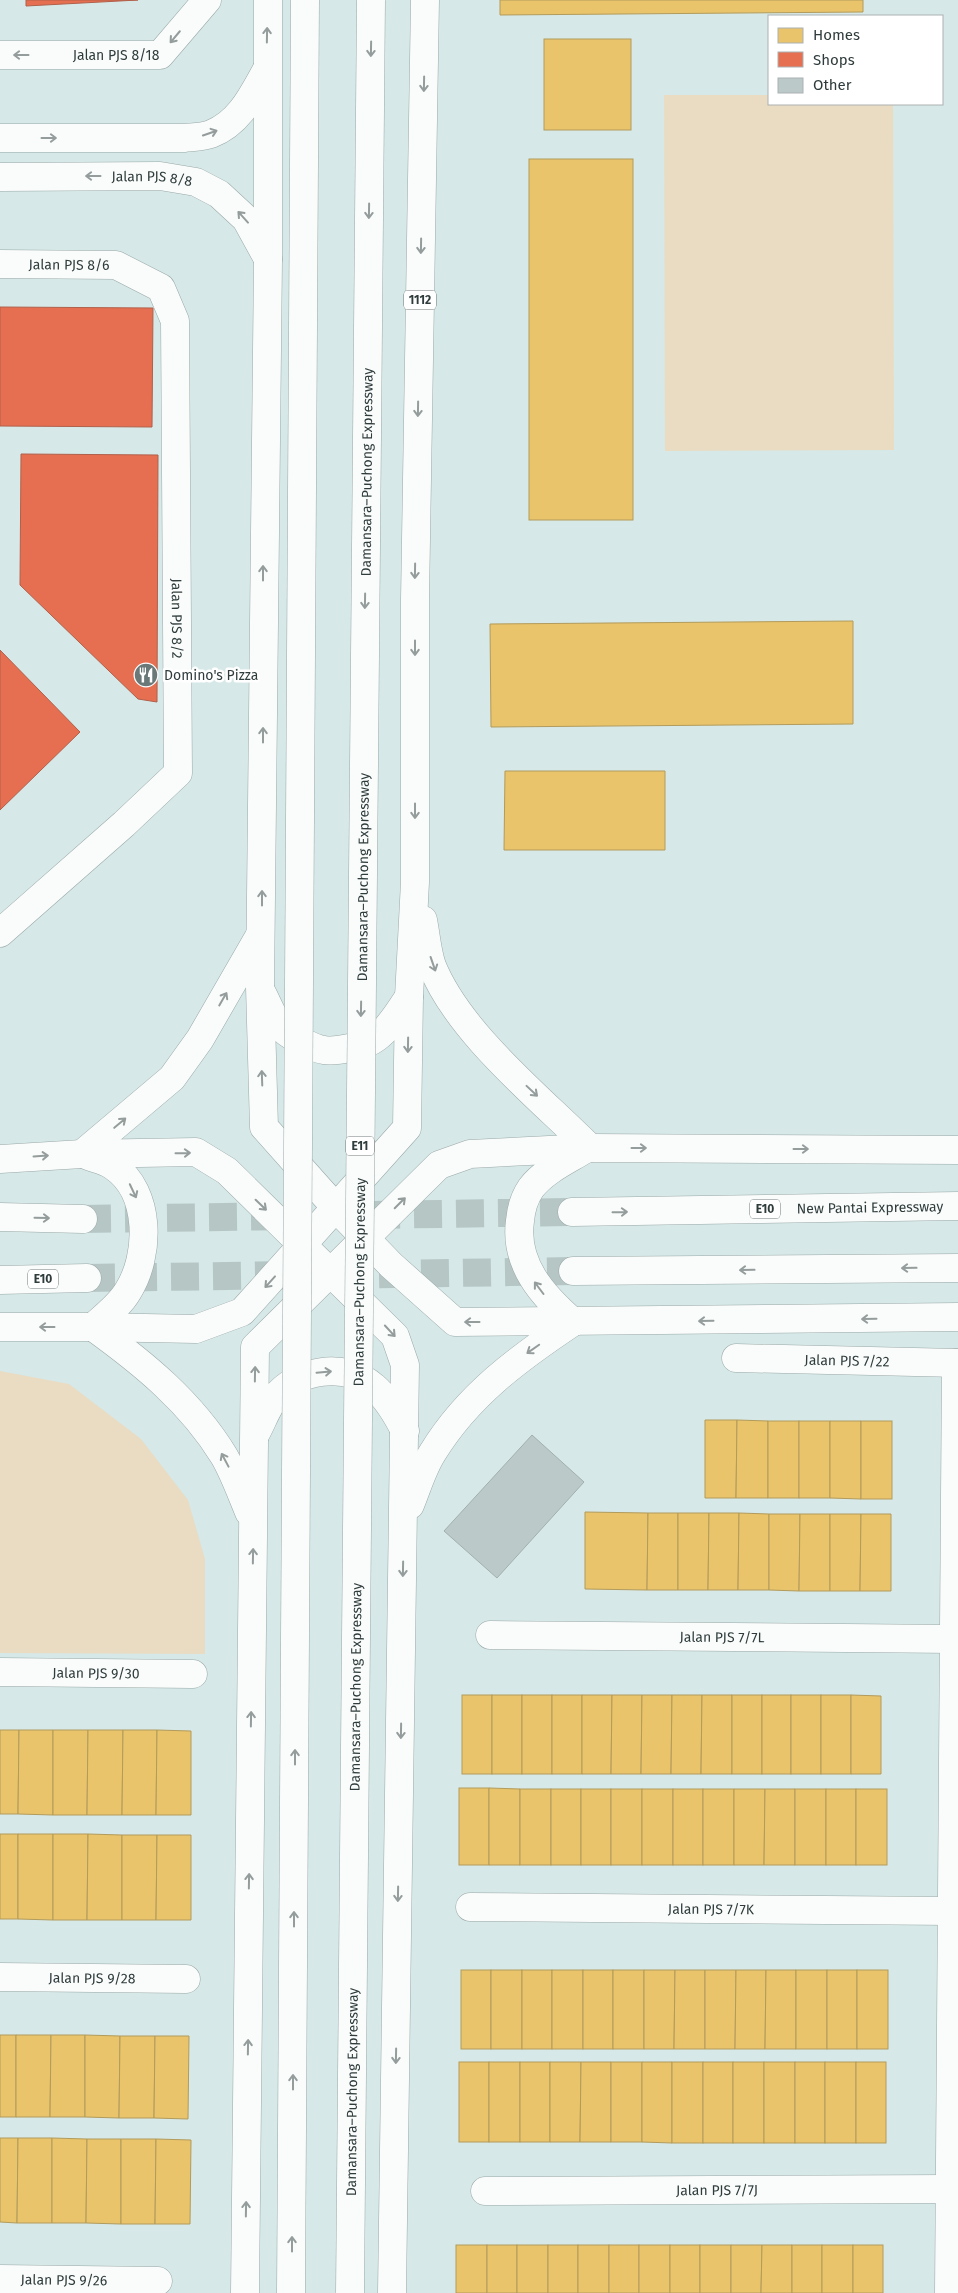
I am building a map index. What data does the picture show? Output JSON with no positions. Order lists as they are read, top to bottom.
{
  "streets": {
    "main road": [
      "Jalan PJS 8/18",
      "Jalan PJS 8/8",
      "Jalan PJS 8/6",
      "1112",
      "Damansara–Puchong Expressway",
      "Jalan PJS 8/2",
      "E11",
      "New Pantai Expressway",
      "E10",
      "Jalan PJS 7/22",
      "Jalan PJS 7/7L",
      "Jalan PJS 9/30",
      "Jalan PJS 7/7K",
      "Jalan PJS 9/28",
      "Jalan PJS 7/7J",
      "Jalan PJS 9/26"
    ]
  },
  "crossings": [
    ["Jalan PJS 8/6", "Jalan PJS 8/2"]
  ],
  "one_way": ["Jalan PJS 8/8"],
  "places": {
    "restaurant": ["Domino's Pizza"]
  },
  "legend": ["Homes", "Shops", "Other"]
}
